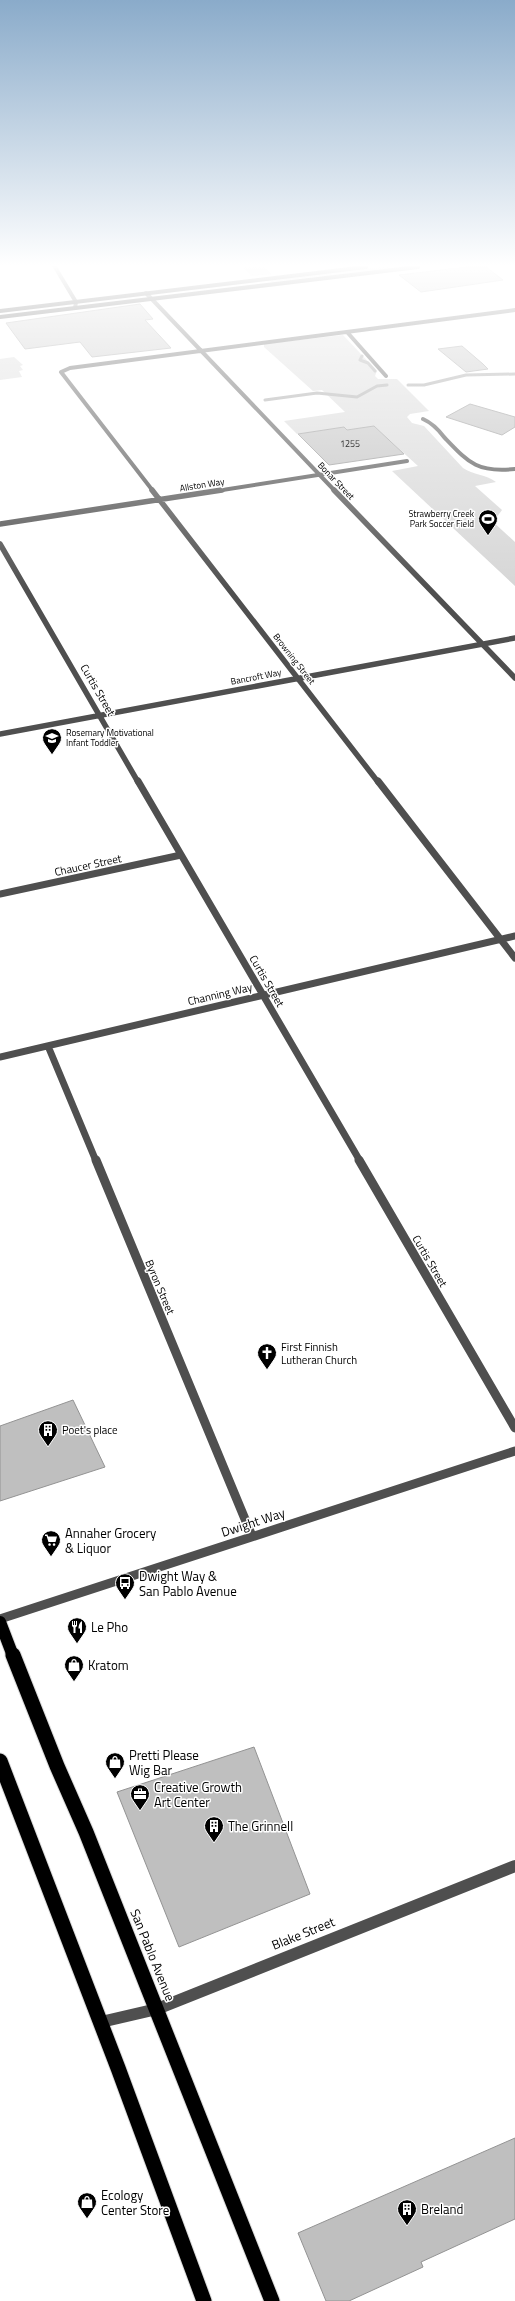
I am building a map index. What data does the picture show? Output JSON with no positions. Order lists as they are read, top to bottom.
{
  "streets": {
    "main road": ["San Pablo Avenue"],
    "street": [
      "Bonar Street",
      "Allston Way",
      "Browning Street",
      "Bancroft Way",
      "Curtis Street",
      "Chaucer Street",
      "Channing Way",
      "Byron Street",
      "Dwight Way",
      "Blake Street"
    ]
  },
  "crossings": [
    ["Bonar Street", "Allston Way"],
    ["Bonar Street", "Bancroft Way"],
    ["Allston Way", "Browning Street"],
    ["Browning Street", "Bancroft Way"],
    ["Browning Street", "Channing Way"],
    ["Bancroft Way", "Curtis Street"],
    ["Curtis Street", "Chaucer Street"],
    ["Curtis Street", "Channing Way"],
    ["Channing Way", "Byron Street"],
    ["Byron Street", "Dwight Way"],
    ["Blake Street", "San Pablo Avenue"]
  ],
  "places": {
    "sports": ["Strawberry Creek Park Soccer Field"],
    "school or university": ["Rosemary Motivational Infant Toddler"],
    "church": ["First Finnish Lutheran Church"],
    "building": ["Poet's place", "The Grinnell", "Breland"],
    "supermarket": ["Annaher Grocery & Liquor"],
    "bus stop": ["Dwight Way & San Pablo Avenue"],
    "restaurant": ["Le Pho"],
    "shop": ["Kratom", "Pretti Please Wig Bar", "Ecology Center Store"],
    "office": ["Creative Growth Art Center"]
  },
  "house_numbers": ["1255"]
}
